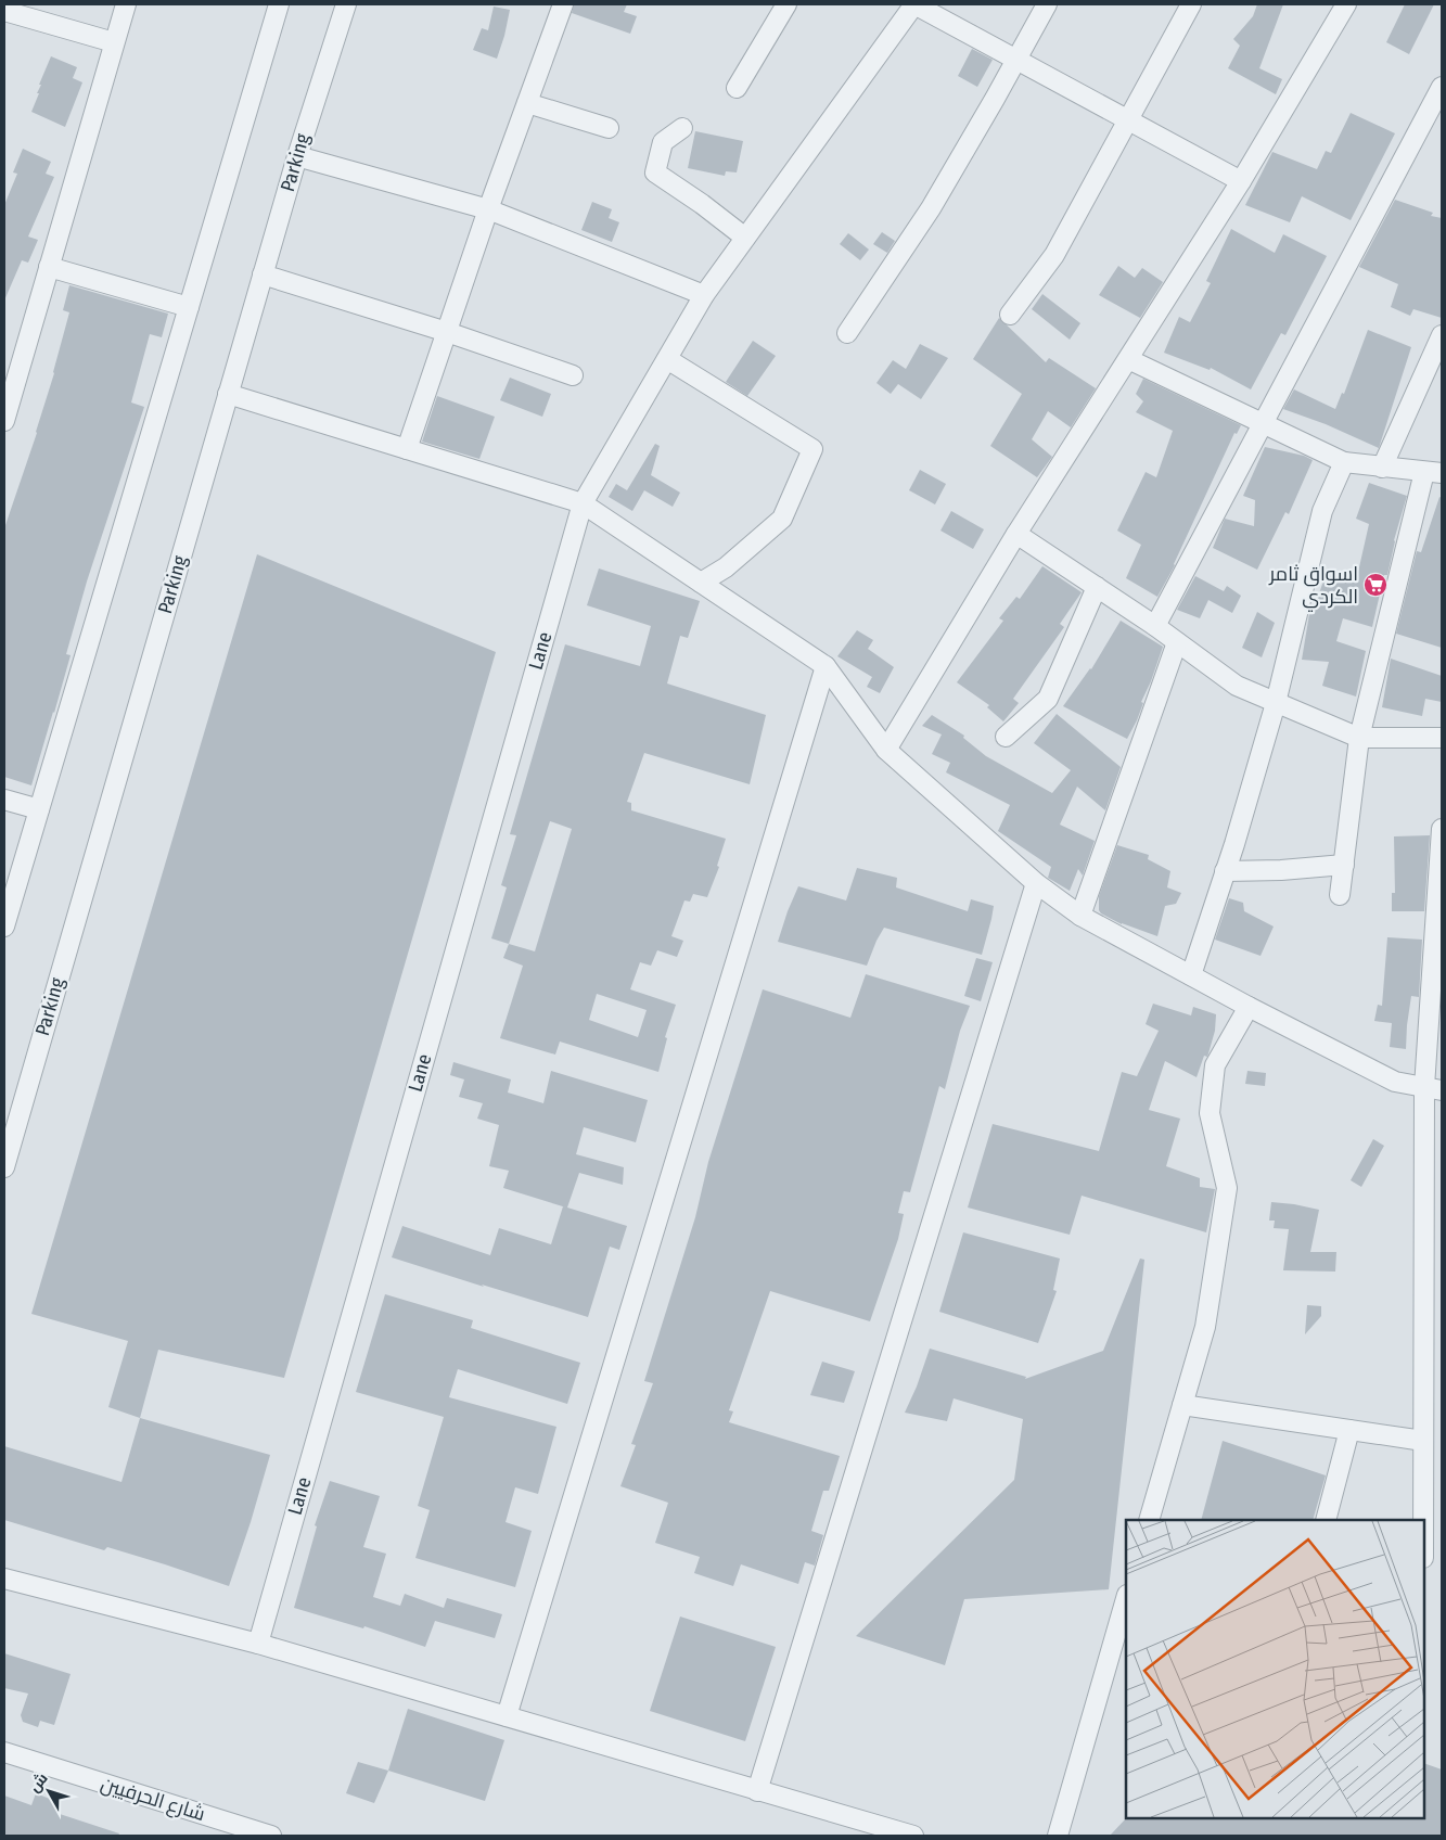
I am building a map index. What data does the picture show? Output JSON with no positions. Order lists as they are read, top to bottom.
{
  "streets": {
    "street": ["Parking", "Lane", "شارع الحرفيين"]
  },
  "places": {
    "supermarket": ["اسواق ثامر الكردي"]
  },
  "north": "top left"
}
